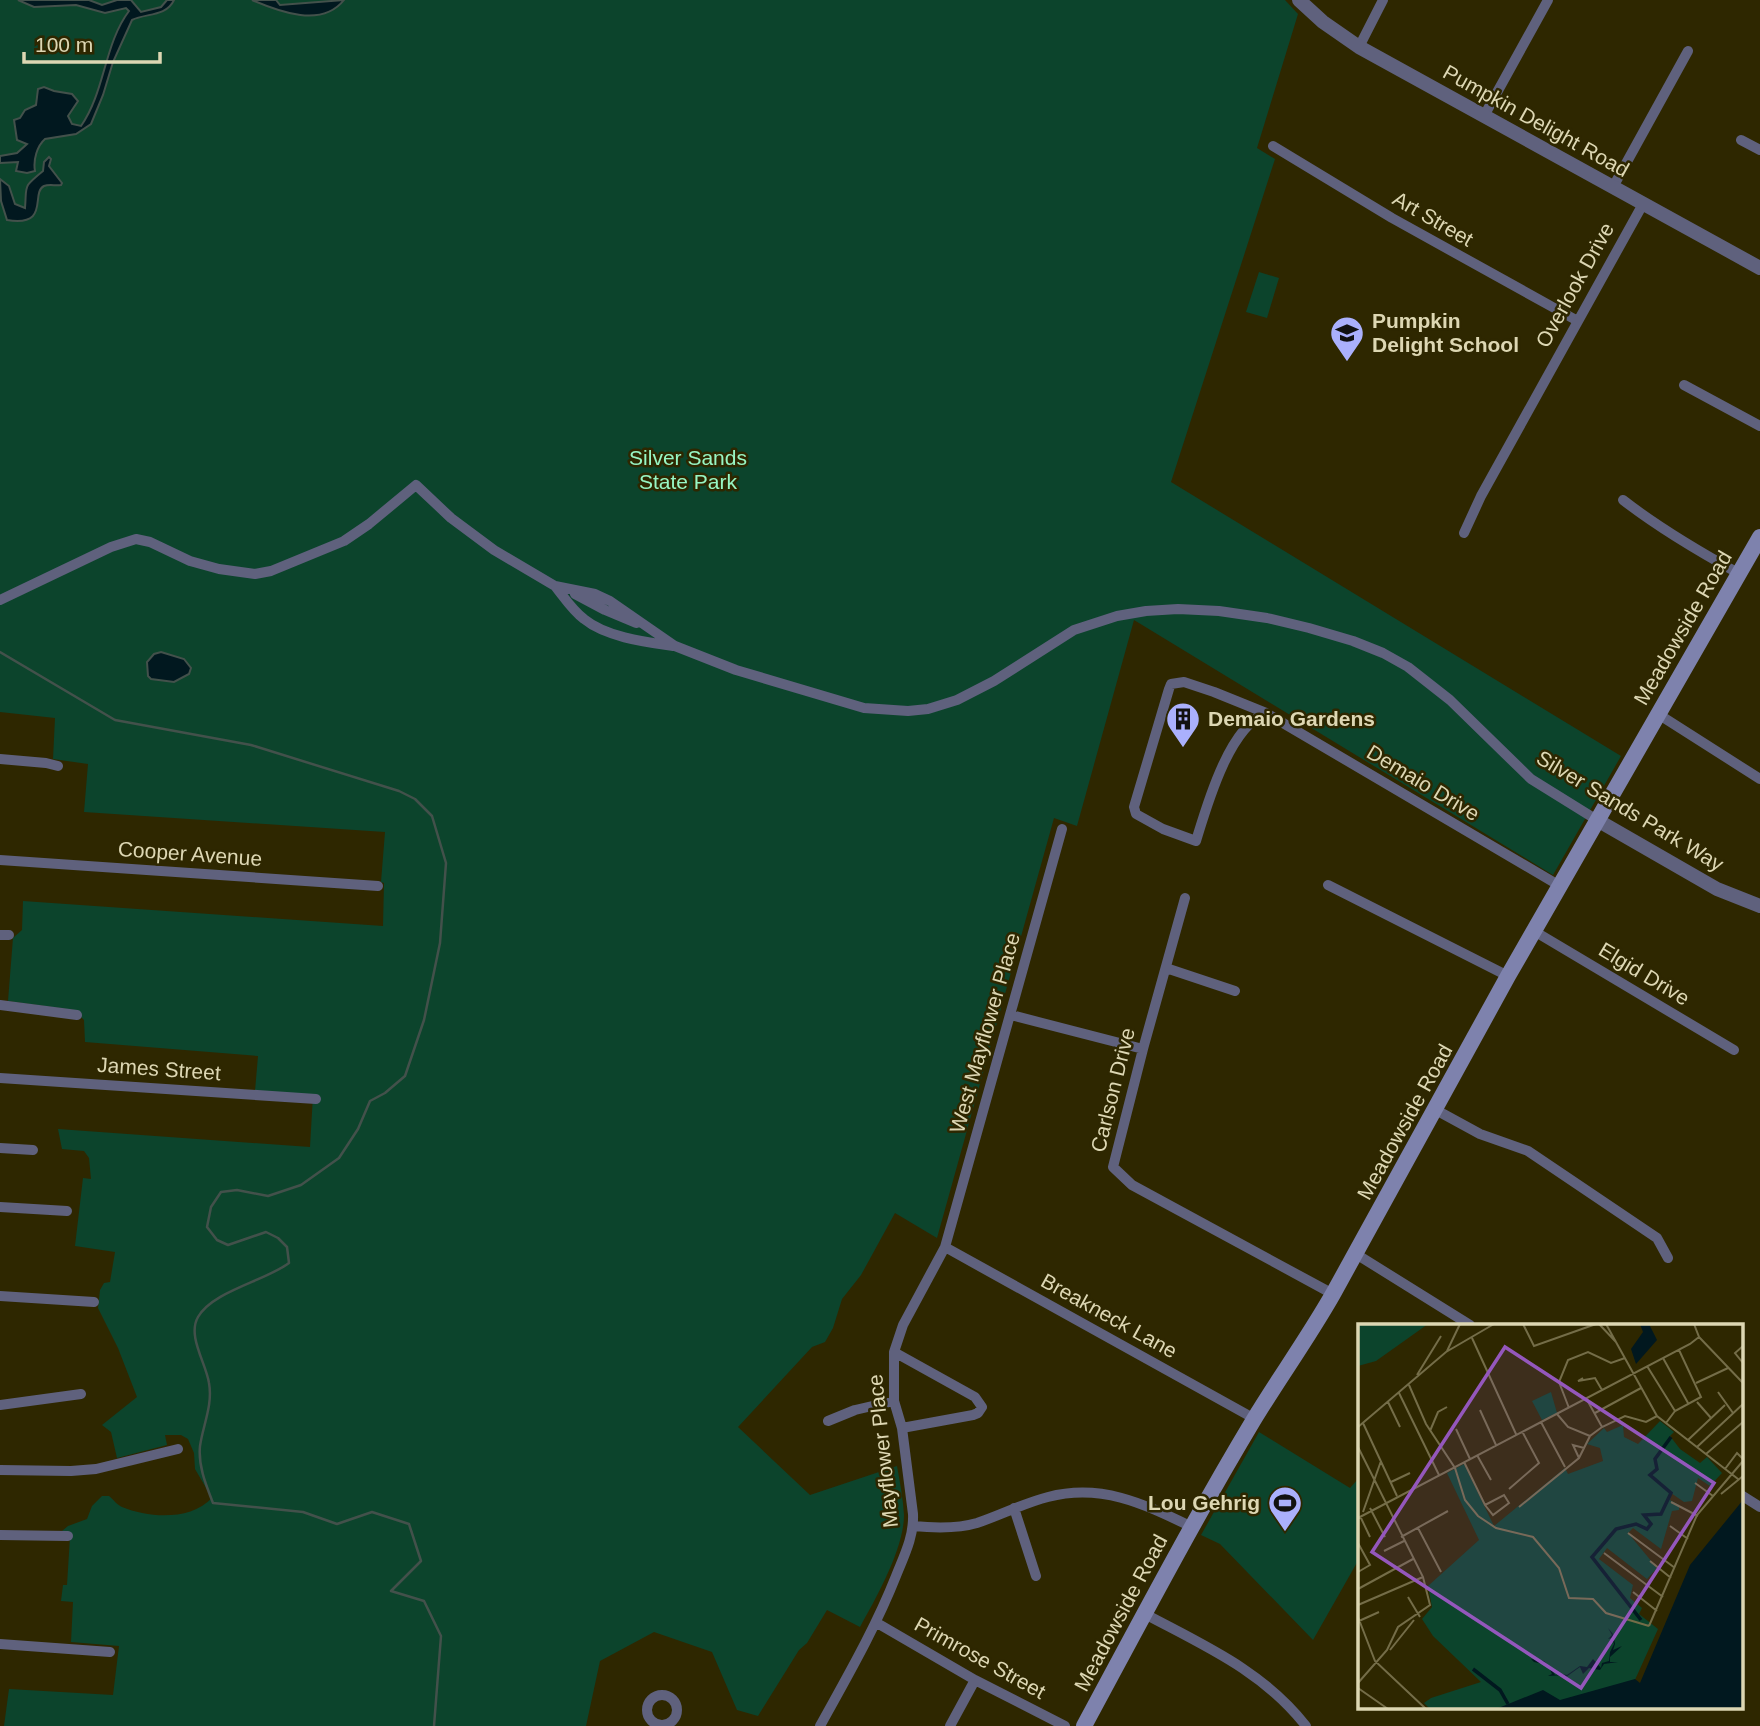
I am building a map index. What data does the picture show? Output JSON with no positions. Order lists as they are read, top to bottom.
{
  "streets": {
    "main road": ["Meadowside Road"],
    "street": [
      "Pumpkin Delight Road",
      "Art Street",
      "Overlook Drive",
      "Demaio Drive",
      "Silver Sands Park Way",
      "Cooper Avenue",
      "Elgid Drive",
      "West Mayflower Place",
      "James Street",
      "Carlson Drive",
      "Breakneck Lane",
      "Mayflower Place",
      "Primrose Street"
    ]
  },
  "crossings": [
    ["Pumpkin Delight Road", "Overlook Drive"],
    ["Art Street", "Overlook Drive"],
    ["Meadowside Road", "Demaio Drive"],
    ["Meadowside Road", "Silver Sands Park Way"],
    ["Meadowside Road", "Elgid Drive"],
    ["Meadowside Road", "Carlson Drive"],
    ["Meadowside Road", "Breakneck Lane"],
    ["West Mayflower Place", "Breakneck Lane"],
    ["West Mayflower Place", "Mayflower Place"],
    ["Breakneck Lane", "Mayflower Place"],
    ["Mayflower Place", "Primrose Street"]
  ],
  "parks": ["Silver Sands State Park"],
  "places": {
    "school or university": ["Pumpkin Delight School"],
    "building": ["Demaio Gardens"],
    "sports": ["Lou Gehrig"]
  },
  "scale_bar": "100 m"
}
